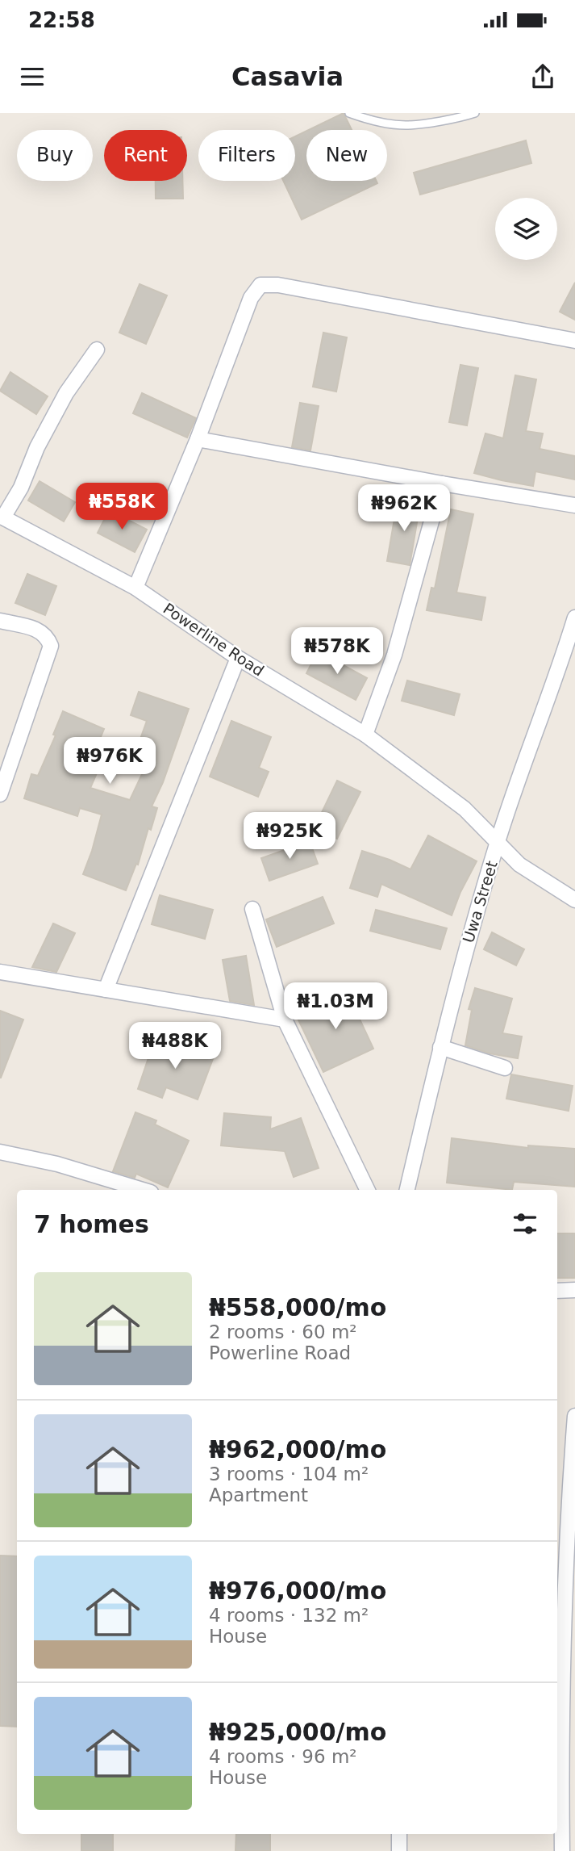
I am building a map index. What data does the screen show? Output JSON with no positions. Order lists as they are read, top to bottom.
{
  "streets": {
    "street": ["Powerline Road", "Uwa Street"]
  },
  "crossings": [
    ["Powerline Road", "Uwa Street"]
  ],
  "page": {
    "status": "22:58",
    "header": "Casavia",
    "chip": [
      "Buy",
      "Rent",
      "Filters",
      "New"
    ],
    "price": [
      "₦558K",
      "₦962K",
      "₦578K",
      "₦976K",
      "₦925K",
      "₦1.03M",
      "₦488K"
    ],
    "heading": "7 homes",
    "list": [
      {
        "name": "₦558,000/mo",
        "note": "2 rooms · 60 m² · Powerline Road"
      },
      {
        "name": "₦962,000/mo",
        "note": "3 rooms · 104 m² · Apartment"
      },
      {
        "name": "₦976,000/mo",
        "note": "4 rooms · 132 m² · House"
      },
      {
        "name": "₦925,000/mo",
        "note": "4 rooms · 96 m² · House"
      }
    ]
  }
}
